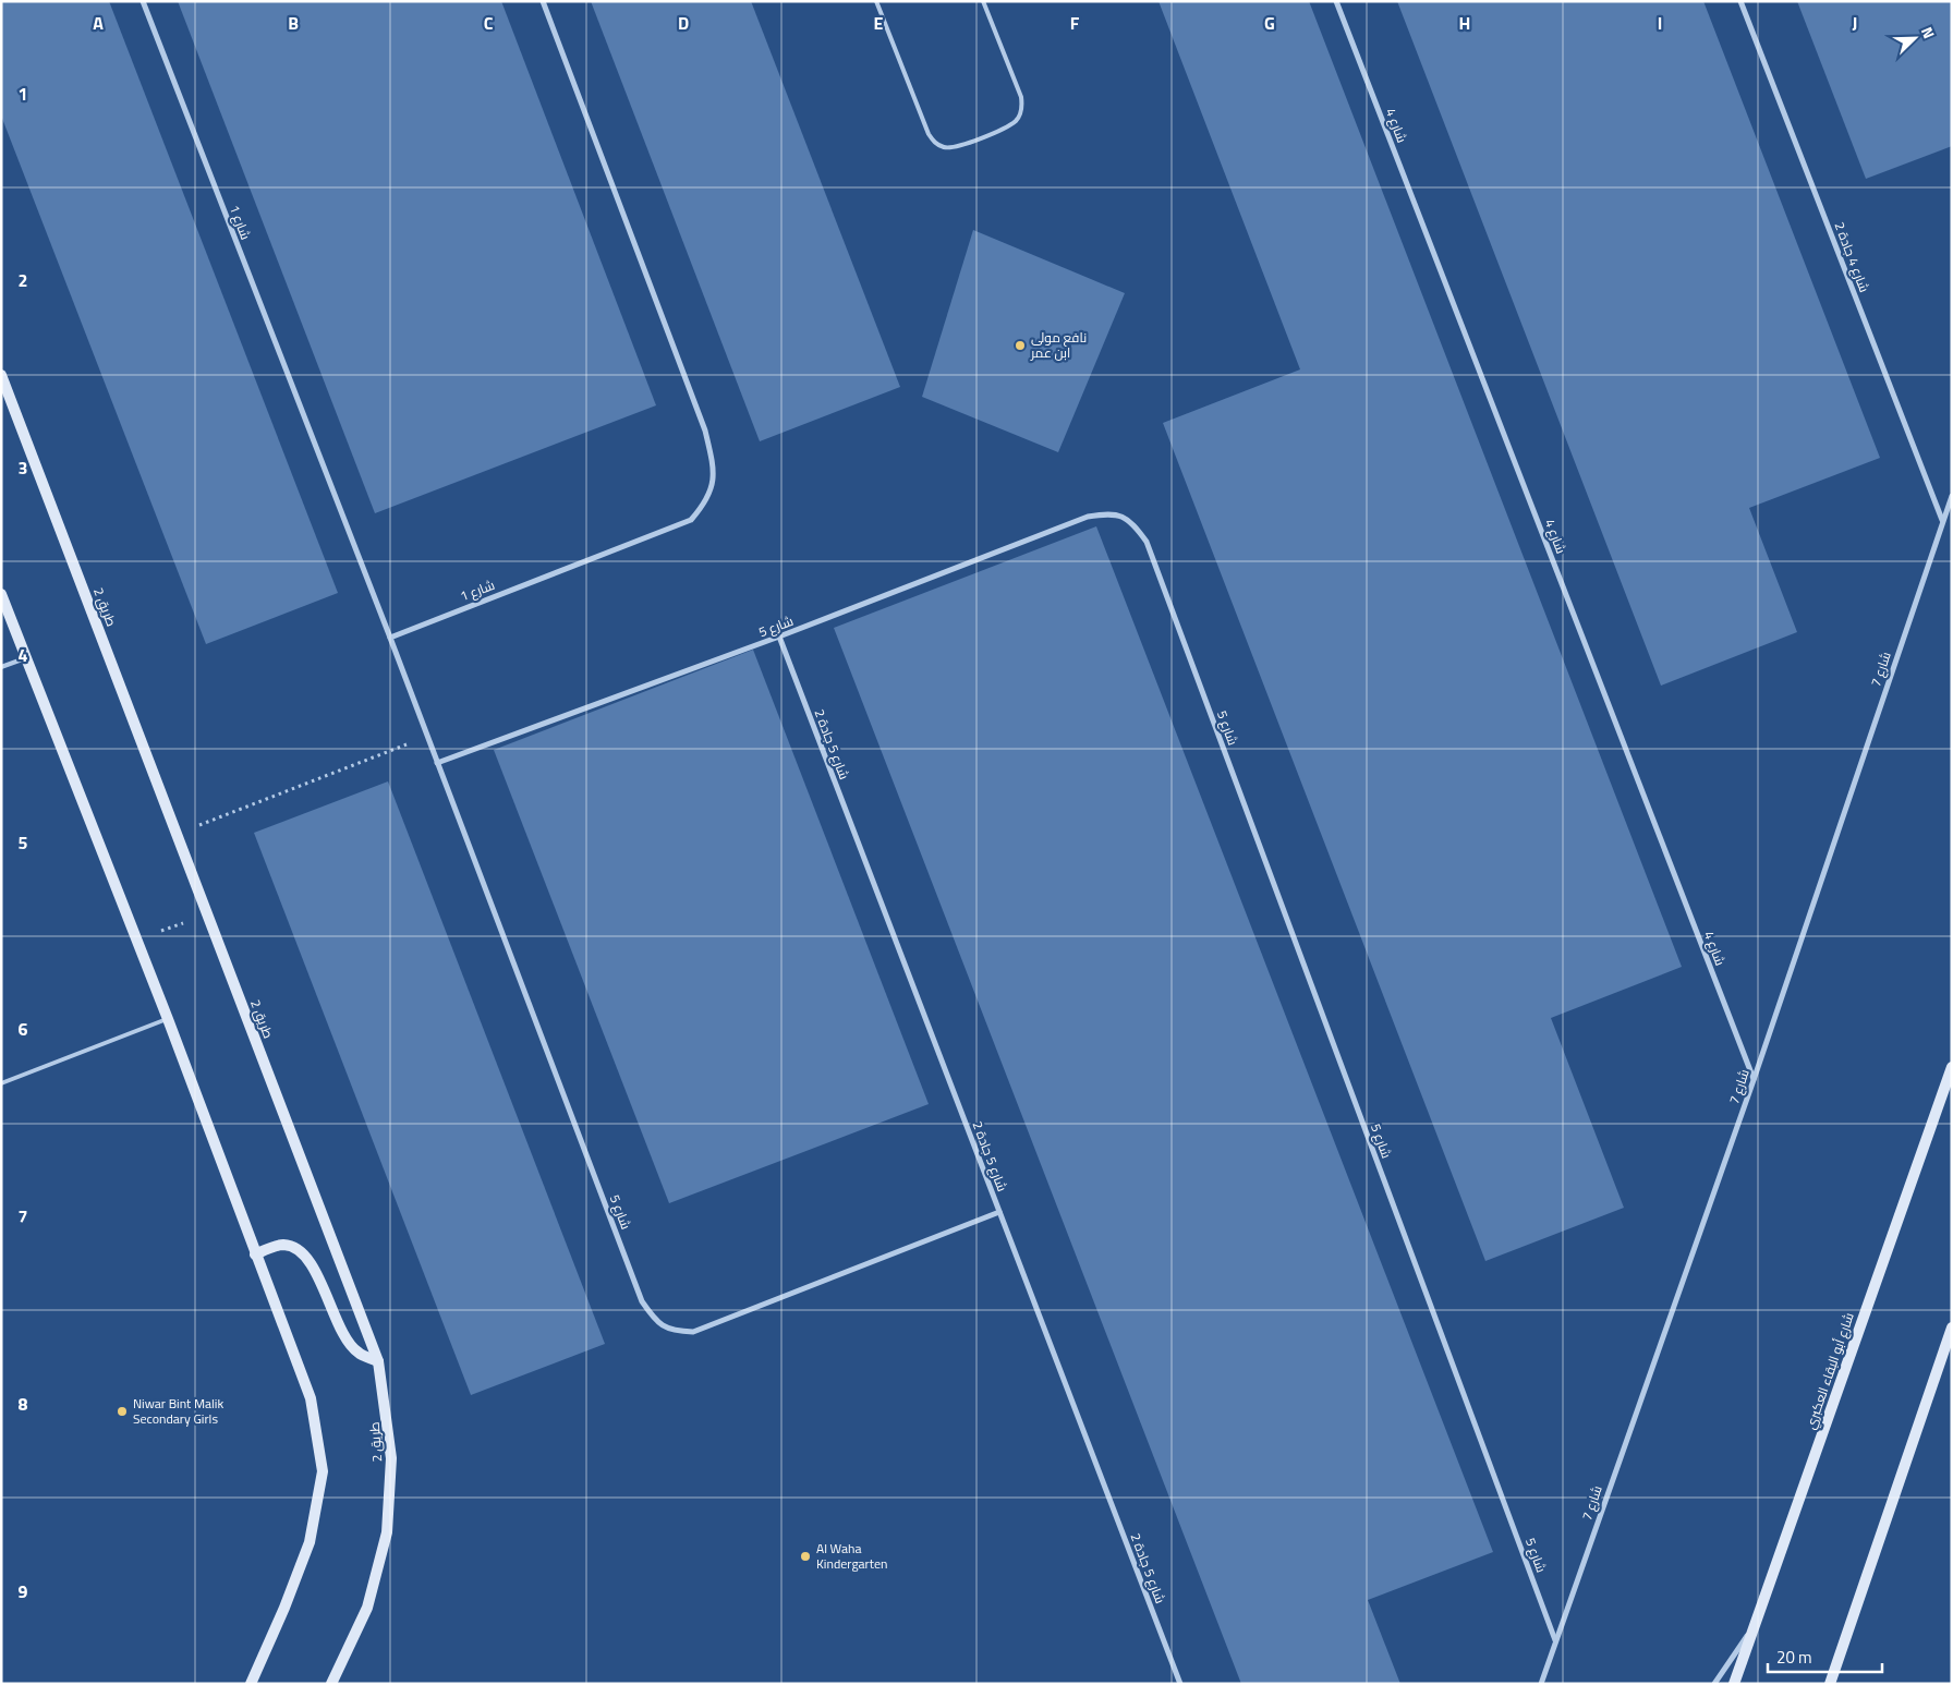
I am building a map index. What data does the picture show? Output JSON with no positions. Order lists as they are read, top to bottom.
{
  "streets": {
    "street": [
      "شارع 4",
      "شارع 1",
      "شارع 4 جادة 2",
      "طريق 2",
      "شارع 5",
      "شارع 7",
      "شارع 5 جادة 2",
      "شارع أبو البقاء العكبري"
    ]
  },
  "crossings": [
    ["شارع 4", "شارع 7"],
    ["شارع 1", "شارع 5"],
    ["شارع 4 جادة 2", "شارع 7"],
    ["شارع 5", "شارع 7"],
    ["شارع 5", "شارع 5 جادة 2"]
  ],
  "places": ["نافع مولى ابن عمر", "Niwar Bint Malik Secondary Girls", "Al Waha Kindergarten"],
  "scale_bar": "20 m",
  "north": "top right",
  "grid": {
    "columns": [
      "A",
      "B",
      "C",
      "D",
      "E",
      "F",
      "G",
      "H",
      "I",
      "J"
    ],
    "rows": [
      "1",
      "2",
      "3",
      "4",
      "5",
      "6",
      "7",
      "8",
      "9"
    ]
  }
}
